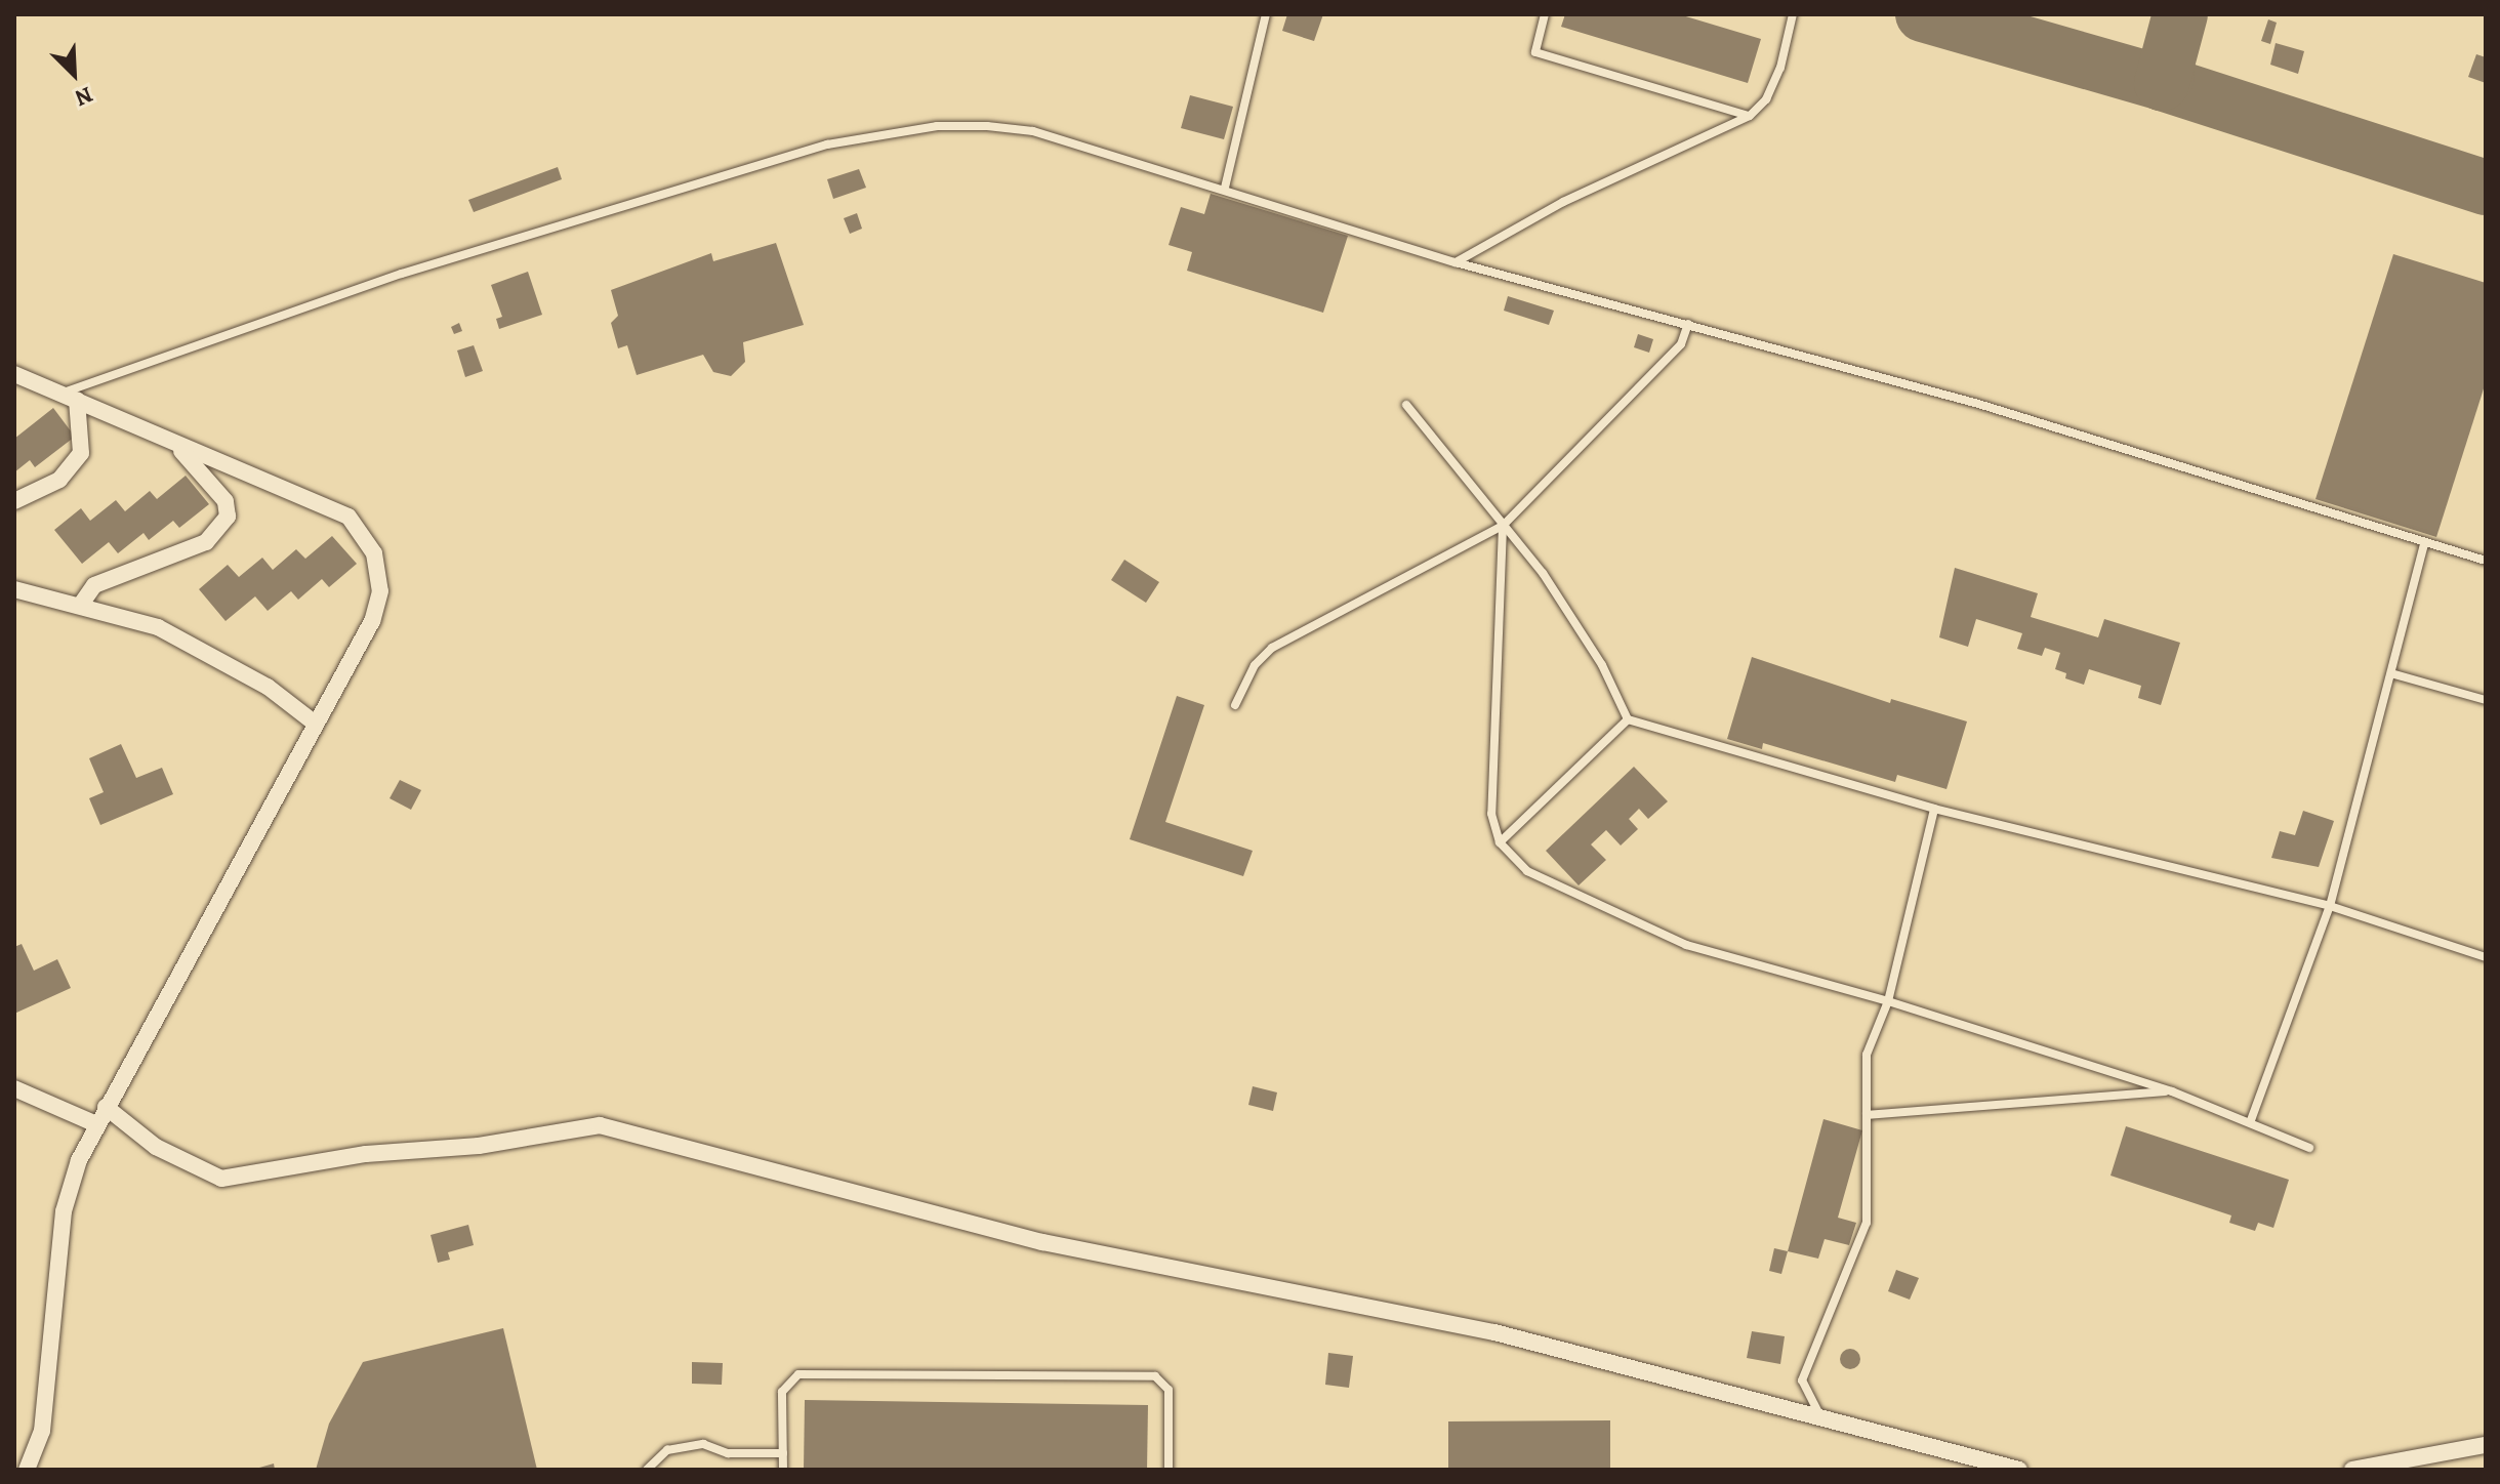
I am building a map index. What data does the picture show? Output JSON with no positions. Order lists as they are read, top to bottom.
{
  "north": "bottom right"
}
